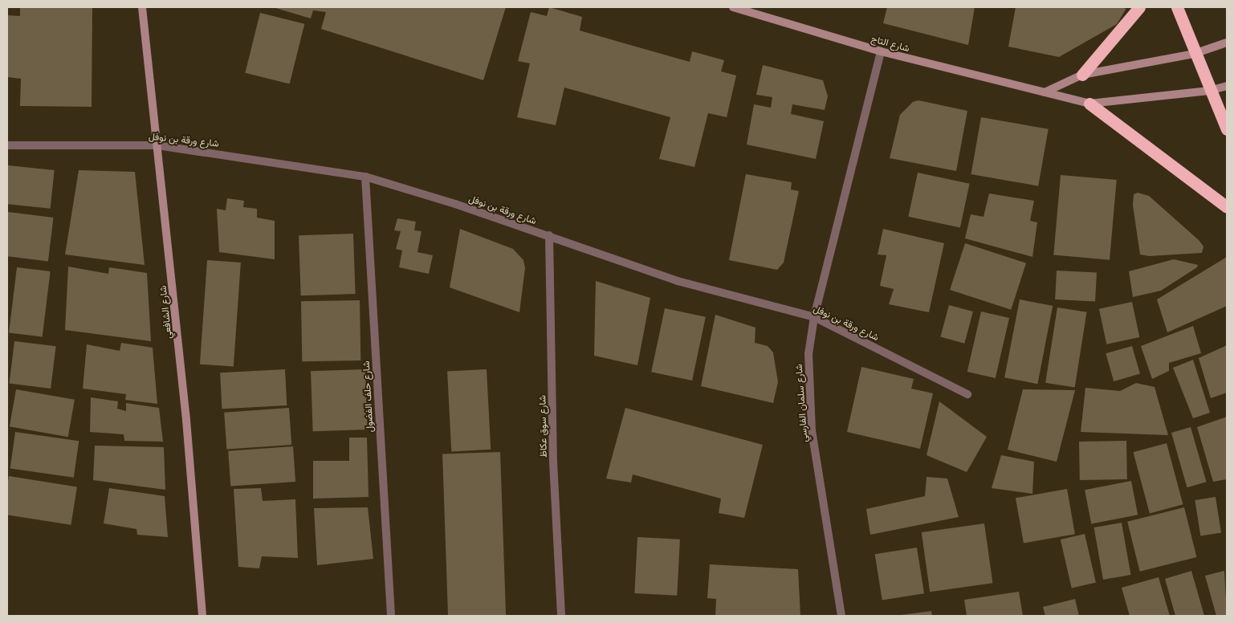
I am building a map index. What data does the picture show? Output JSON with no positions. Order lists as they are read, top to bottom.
{
  "streets": {
    "street": [
      "شارع التاج",
      "شارع ورقة بن نوفل",
      "شارع الشافعي",
      "شارع حلف الفضول",
      "شارع سلمان الفارسي",
      "شارع سوق عكاظ"
    ]
  },
  "crossings": [
    ["شارع التاج", "شارع سلمان الفارسي"],
    ["شارع ورقة بن نوفل", "شارع الشافعي"],
    ["شارع ورقة بن نوفل", "شارع حلف الفضول"],
    ["شارع ورقة بن نوفل", "شارع سلمان الفارسي"],
    ["شارع ورقة بن نوفل", "شارع سوق عكاظ"]
  ]
}
